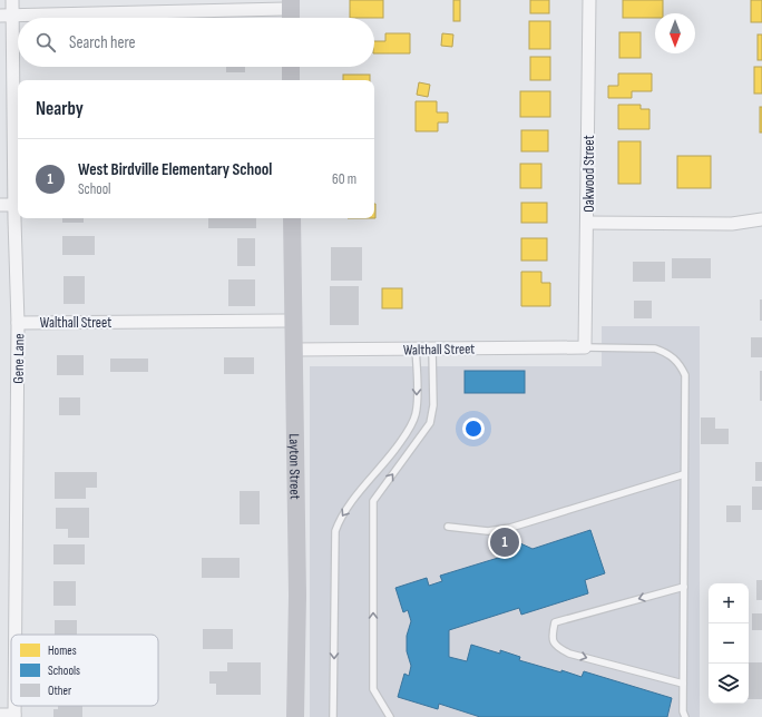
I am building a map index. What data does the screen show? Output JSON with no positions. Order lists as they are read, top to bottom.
{
  "streets": {
    "street": [
      "Oakwood Street",
      "Walthall Street",
      "Gene Lane",
      "Layton Street"
    ]
  },
  "crossings": [
    ["Oakwood Street", "Walthall Street"],
    ["Walthall Street", "Gene Lane"],
    ["Walthall Street", "Layton Street"]
  ],
  "legend": ["Homes", "Schools", "Other"],
  "north": "bottom",
  "page": {
    "search": "Search here",
    "heading": "Nearby",
    "list": [
      {
        "mark": "1",
        "name": "West Birdville Elementary School",
        "note": "School",
        "value": "60 m"
      }
    ],
    "pins": "1",
    "map_buttons": ["+", "−"]
  }
}
